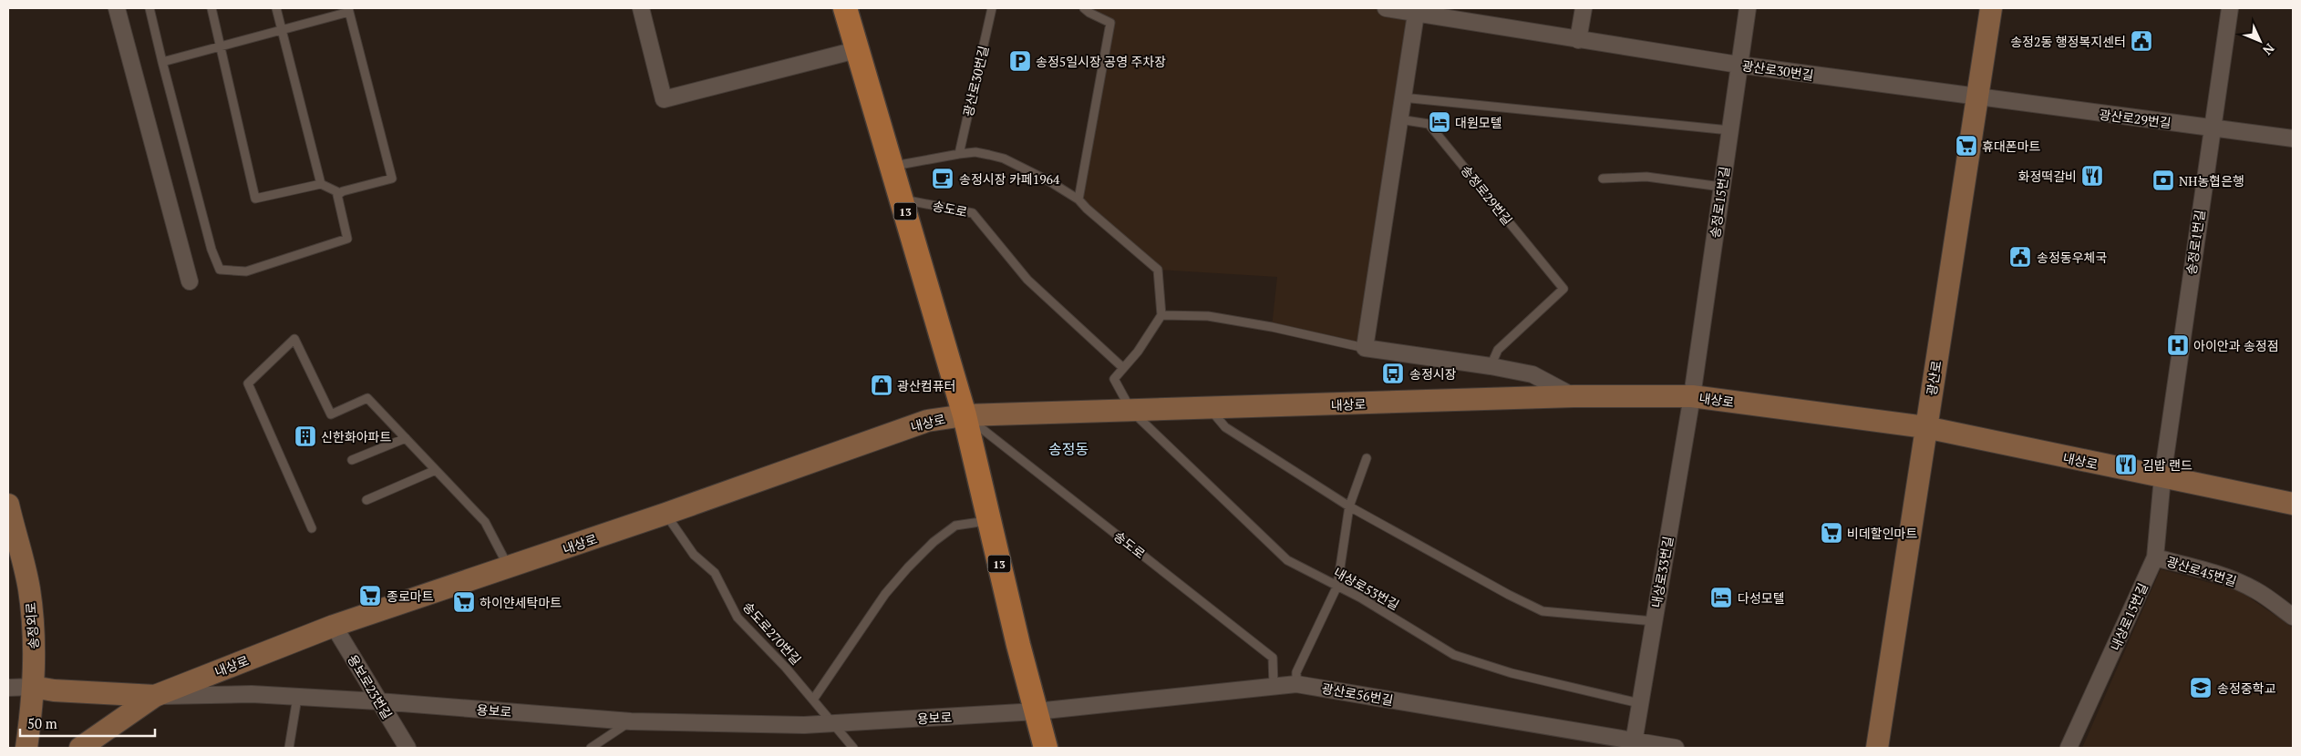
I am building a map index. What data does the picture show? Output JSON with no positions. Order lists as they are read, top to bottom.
{
  "streets": {
    "main road": [
      "13",
      "광산로",
      "내상로",
      "송정외로"
    ],
    "street": [
      "광산로30번길",
      "광산로29번길",
      "송정로15번길",
      "송정로1번길",
      "광산로45번길",
      "내상로33번길",
      "내상로15번길",
      "용보로23번길",
      "광산로56번길",
      "용보로"
    ],
    "lane": [
      "송정로29번길",
      "송도로",
      "내상로53번길",
      "송도로270번길"
    ]
  },
  "crossings": [
    ["광산로30번길", "광산로29번길"],
    ["광산로30번길", "송정로15번길"],
    ["광산로30번길", "광산로"],
    ["광산로29번길", "송정로1번길"],
    ["광산로29번길", "광산로"],
    ["송정로15번길", "내상로"],
    ["송정로15번길", "내상로33번길"],
    ["송도로", "13"],
    ["송도로", "내상로"],
    ["송도로", "광산로56번길"],
    ["13", "내상로"],
    ["13", "광산로56번길"],
    ["13", "용보로"],
    ["송정로1번길", "내상로"],
    ["송정로1번길", "내상로15번길"],
    ["광산로", "내상로"],
    ["내상로", "내상로33번길"],
    ["내상로", "내상로53번길"],
    ["내상로", "내상로15번길"],
    ["내상로", "송정외로"],
    ["내상로", "송도로270번길"],
    ["내상로", "용보로23번길"],
    ["내상로", "용보로"],
    ["광산로45번길", "내상로15번길"],
    ["내상로33번길", "내상로53번길"],
    ["내상로33번길", "광산로56번길"],
    ["송도로270번길", "용보로"],
    ["용보로23번길", "용보로"],
    ["광산로56번길", "용보로"]
  ],
  "districts": ["송정동"],
  "places": {
    "public building": ["송정2동 행정복지센터", "송정동우체국"],
    "parking": ["송정5일시장 공영 주차장"],
    "hotel": ["대원모텔", "다성모텔"],
    "supermarket": [
      "휴대폰마트",
      "비데할인마트",
      "종로마트",
      "하이얀세탁마트"
    ],
    "restaurant": ["화정떡갈비", "김밥 랜드"],
    "cafe": ["송정시장 카페1964"],
    "bank": ["NH농협은행"],
    "hospital": ["아이안과 송정점"],
    "bus stop": ["송정시장"],
    "shop": ["광산컴퓨터"],
    "building": ["신한화아파트"],
    "school or university": ["송정중학교"]
  },
  "scale_bar": "50 m",
  "north": "bottom right"
}
